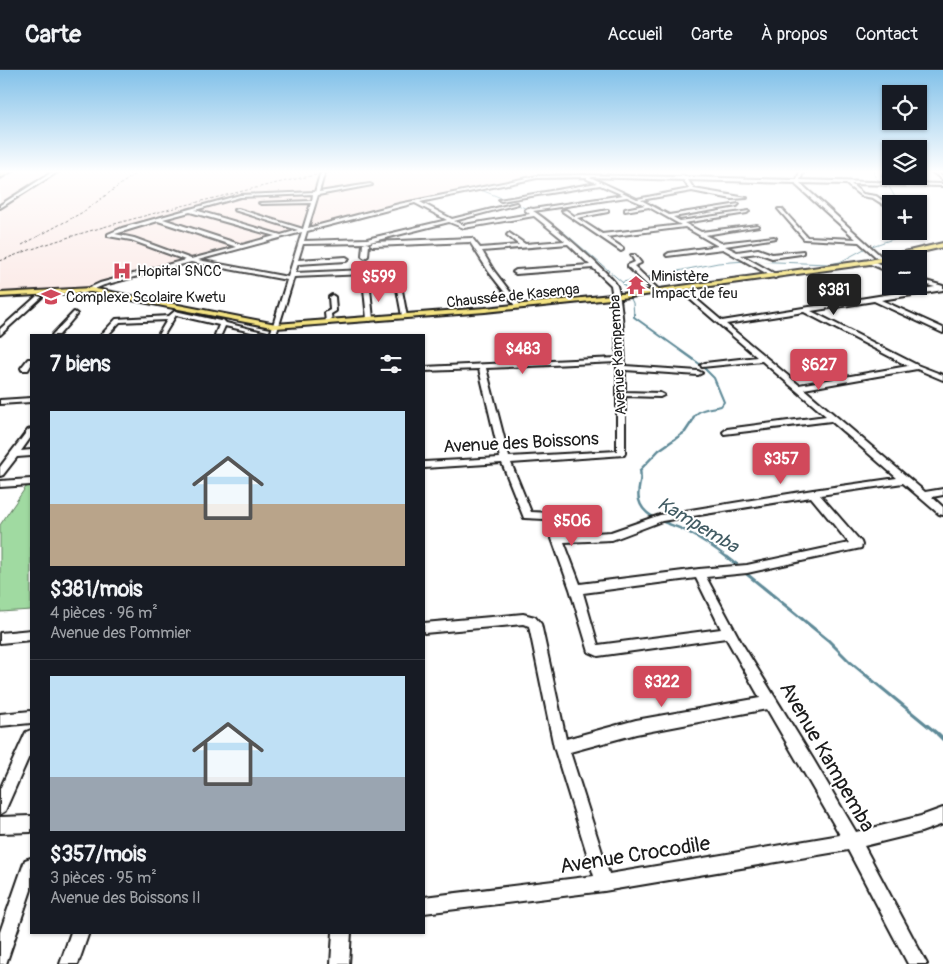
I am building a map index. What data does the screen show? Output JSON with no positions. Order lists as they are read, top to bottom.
{
  "streets": {
    "main road": ["Chaussée de Kasenga"],
    "street": ["Avenue Kampemba", "Avenue des Boissons", "Avenue Crocodile"]
  },
  "crossings": [
    ["Chaussée de Kasenga", "Avenue Kampemba"],
    ["Avenue Kampemba", "Avenue des Boissons"],
    ["Avenue Kampemba", "Avenue Crocodile"]
  ],
  "water": ["Kampemba"],
  "places": {
    "hospital": ["Hopital SNCC"],
    "temple": ["Ministère Impact de feu"],
    "school or university": ["Complexe Scolaire Kwetu"]
  },
  "page": {
    "header": "Carte",
    "nav": [
      "Accueil",
      "Carte",
      "À propos",
      "Contact"
    ],
    "map_buttons": ["+", "−"],
    "price": [
      "$599",
      "$381",
      "$483",
      "$627",
      "$357",
      "$506",
      "$322"
    ],
    "heading": "7 biens",
    "list": [
      {
        "name": "$381/mois",
        "note": "4 pièces · 96 m² · Avenue des Pommier"
      },
      {
        "name": "$357/mois",
        "note": "3 pièces · 95 m² · Avenue des Boissons II"
      }
    ]
  }
}
